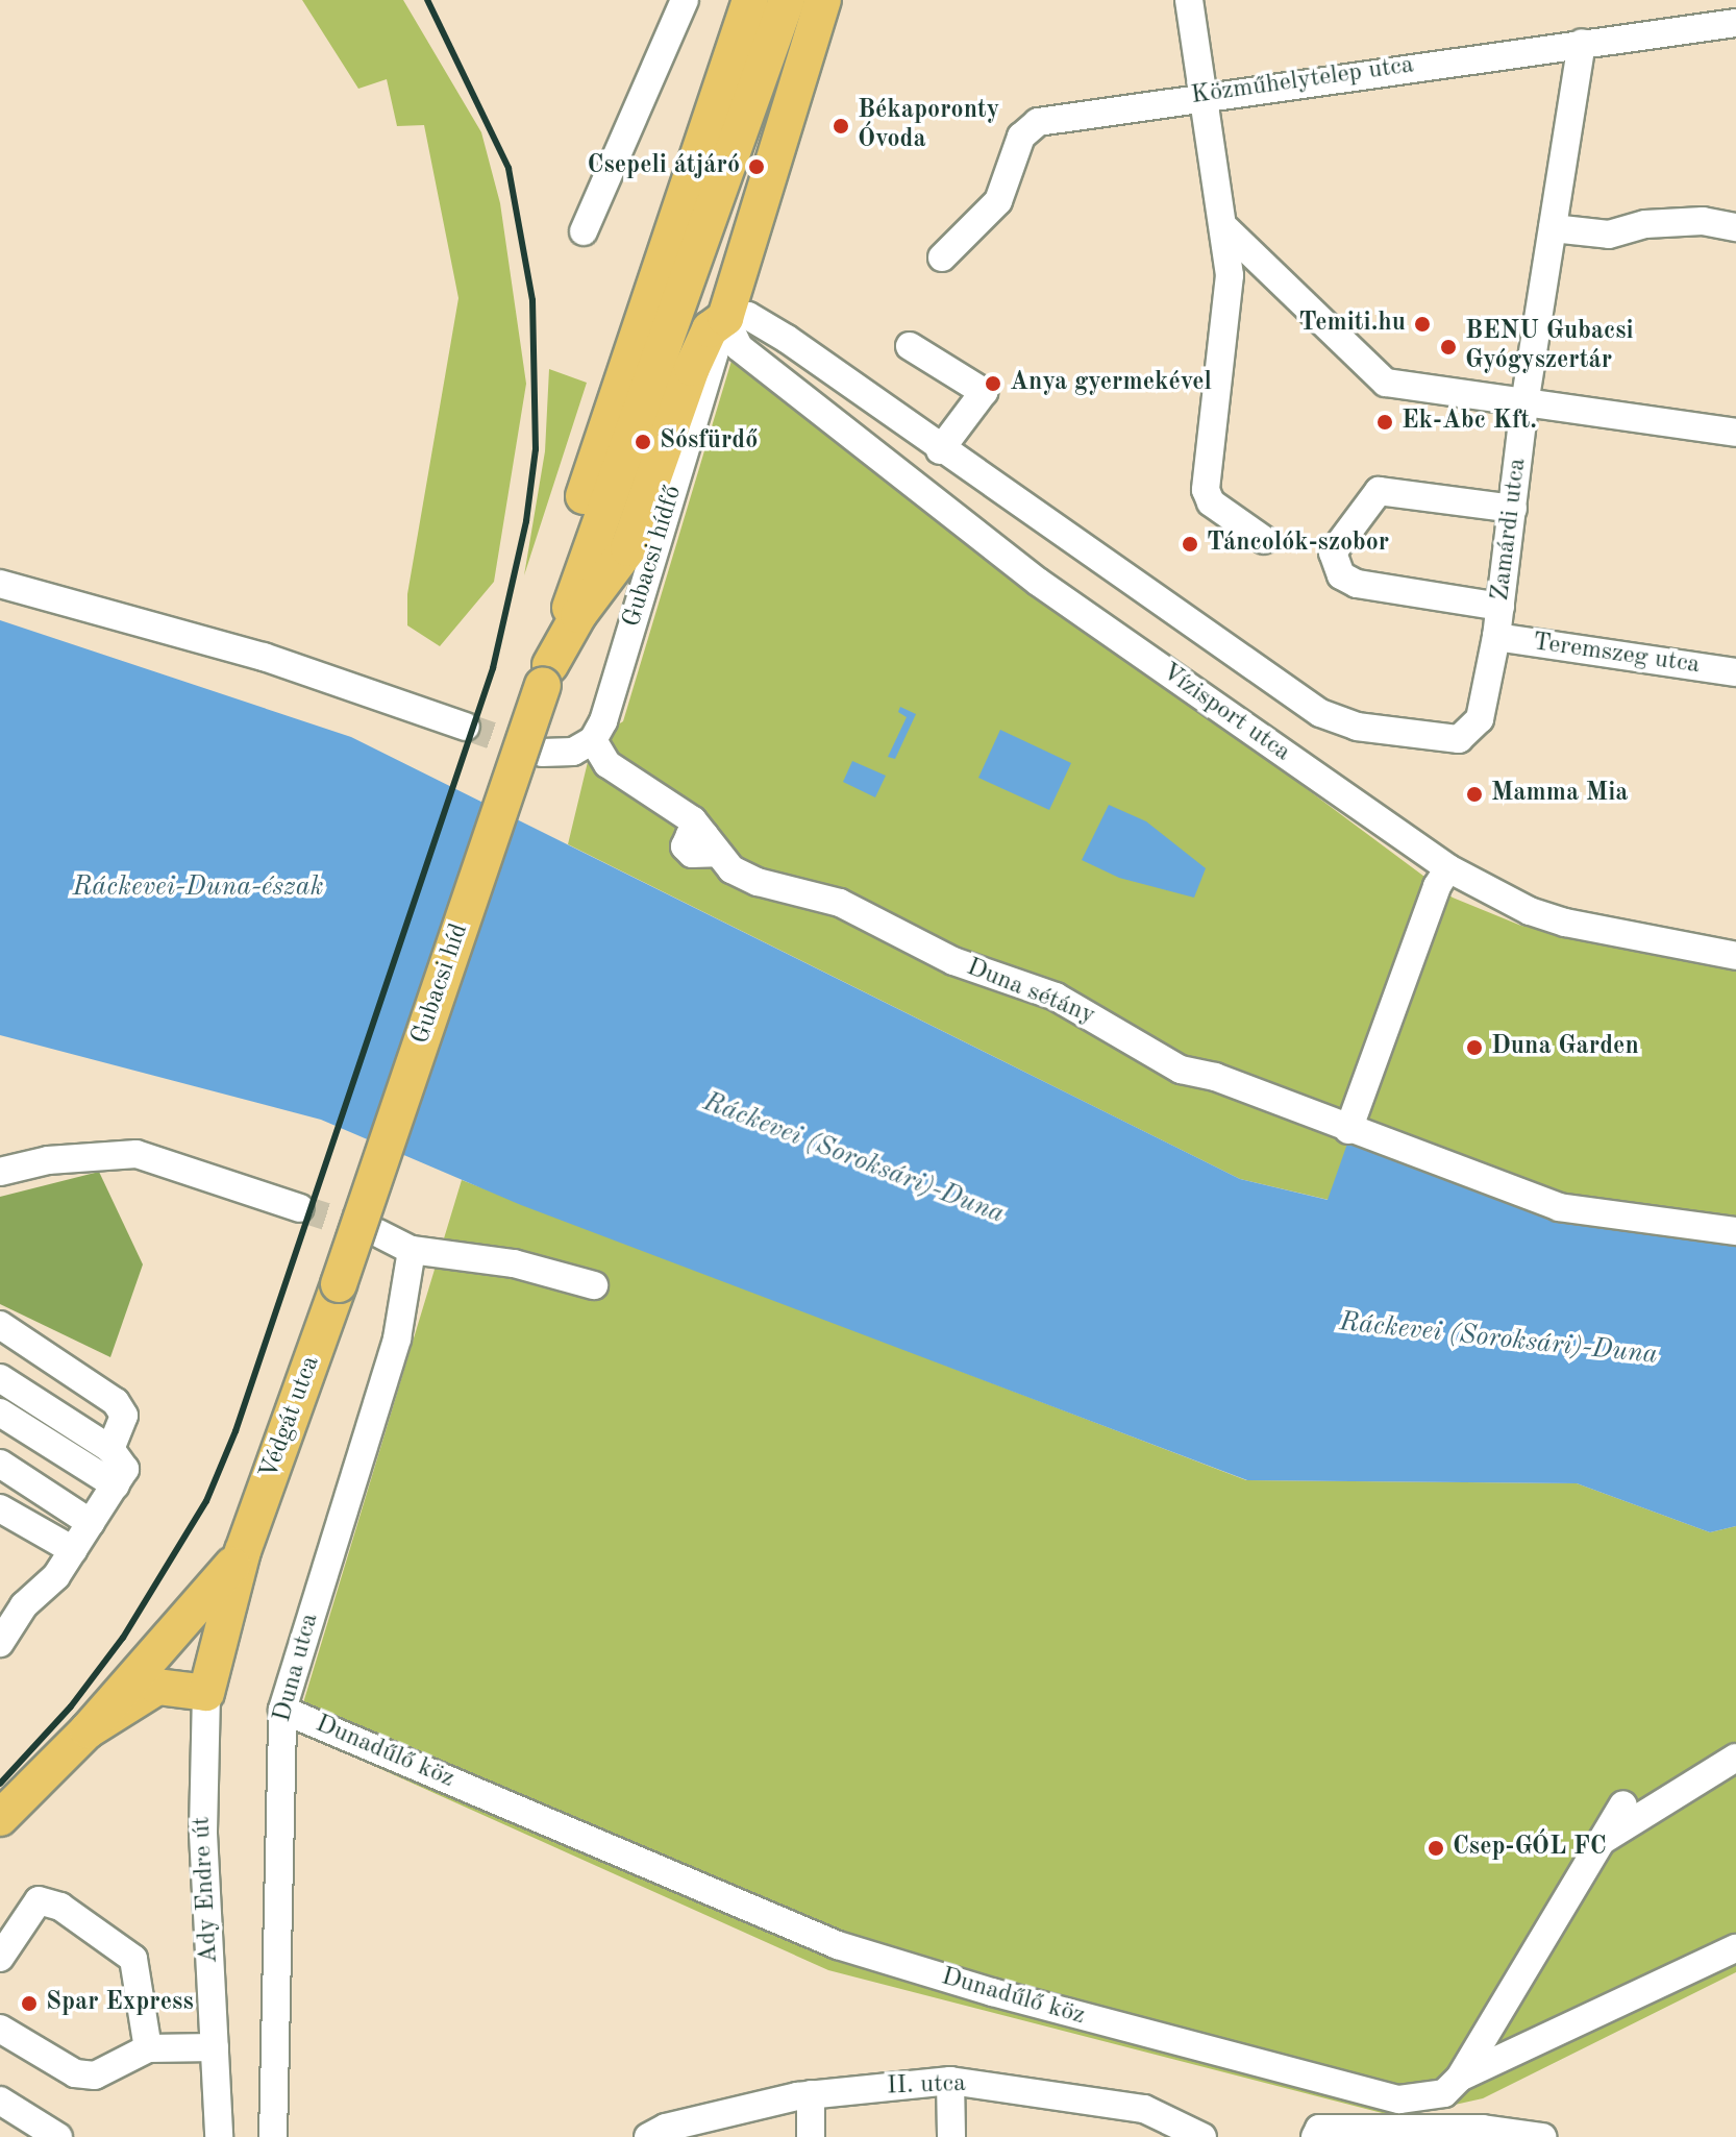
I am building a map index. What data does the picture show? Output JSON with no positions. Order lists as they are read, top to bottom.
{
  "streets": {
    "main road": ["Gubacsi híd", "Védgát utca"],
    "street": [
      "Közműhelytelep utca",
      "Zamárdi utca",
      "Gubacsi hídfő",
      "Teremszeg utca",
      "Vízisport utca",
      "Duna sétány",
      "Duna utca",
      "Dunadűlő köz",
      "Ady Endre út",
      "II. utca"
    ]
  },
  "crossings": [
    ["Közműhelytelep utca", "Zamárdi utca"],
    ["Zamárdi utca", "Teremszeg utca"],
    ["Gubacsi hídfő", "Vízisport utca"],
    ["Gubacsi hídfő", "Duna sétány"],
    ["Gubacsi híd", "Védgát utca"],
    ["Védgát utca", "Ady Endre út"],
    ["Duna utca", "Dunadűlő köz"]
  ],
  "water": ["Ráckevei-Duna-észak", "Ráckevei (Soroksári)-Duna"],
  "places": [
    "Békaporonty Óvoda",
    "Csepeli átjáró",
    "Temiti.hu",
    "BENU Gubacsi Gyógyszertár",
    "Anya gyermekével",
    "Ek-Abc Kft.",
    "Sósfürdő",
    "Táncolók-szobor",
    "Mamma Mia",
    "Duna Garden",
    "Csep-GÓL FC",
    "Spar Express"
  ]
}
